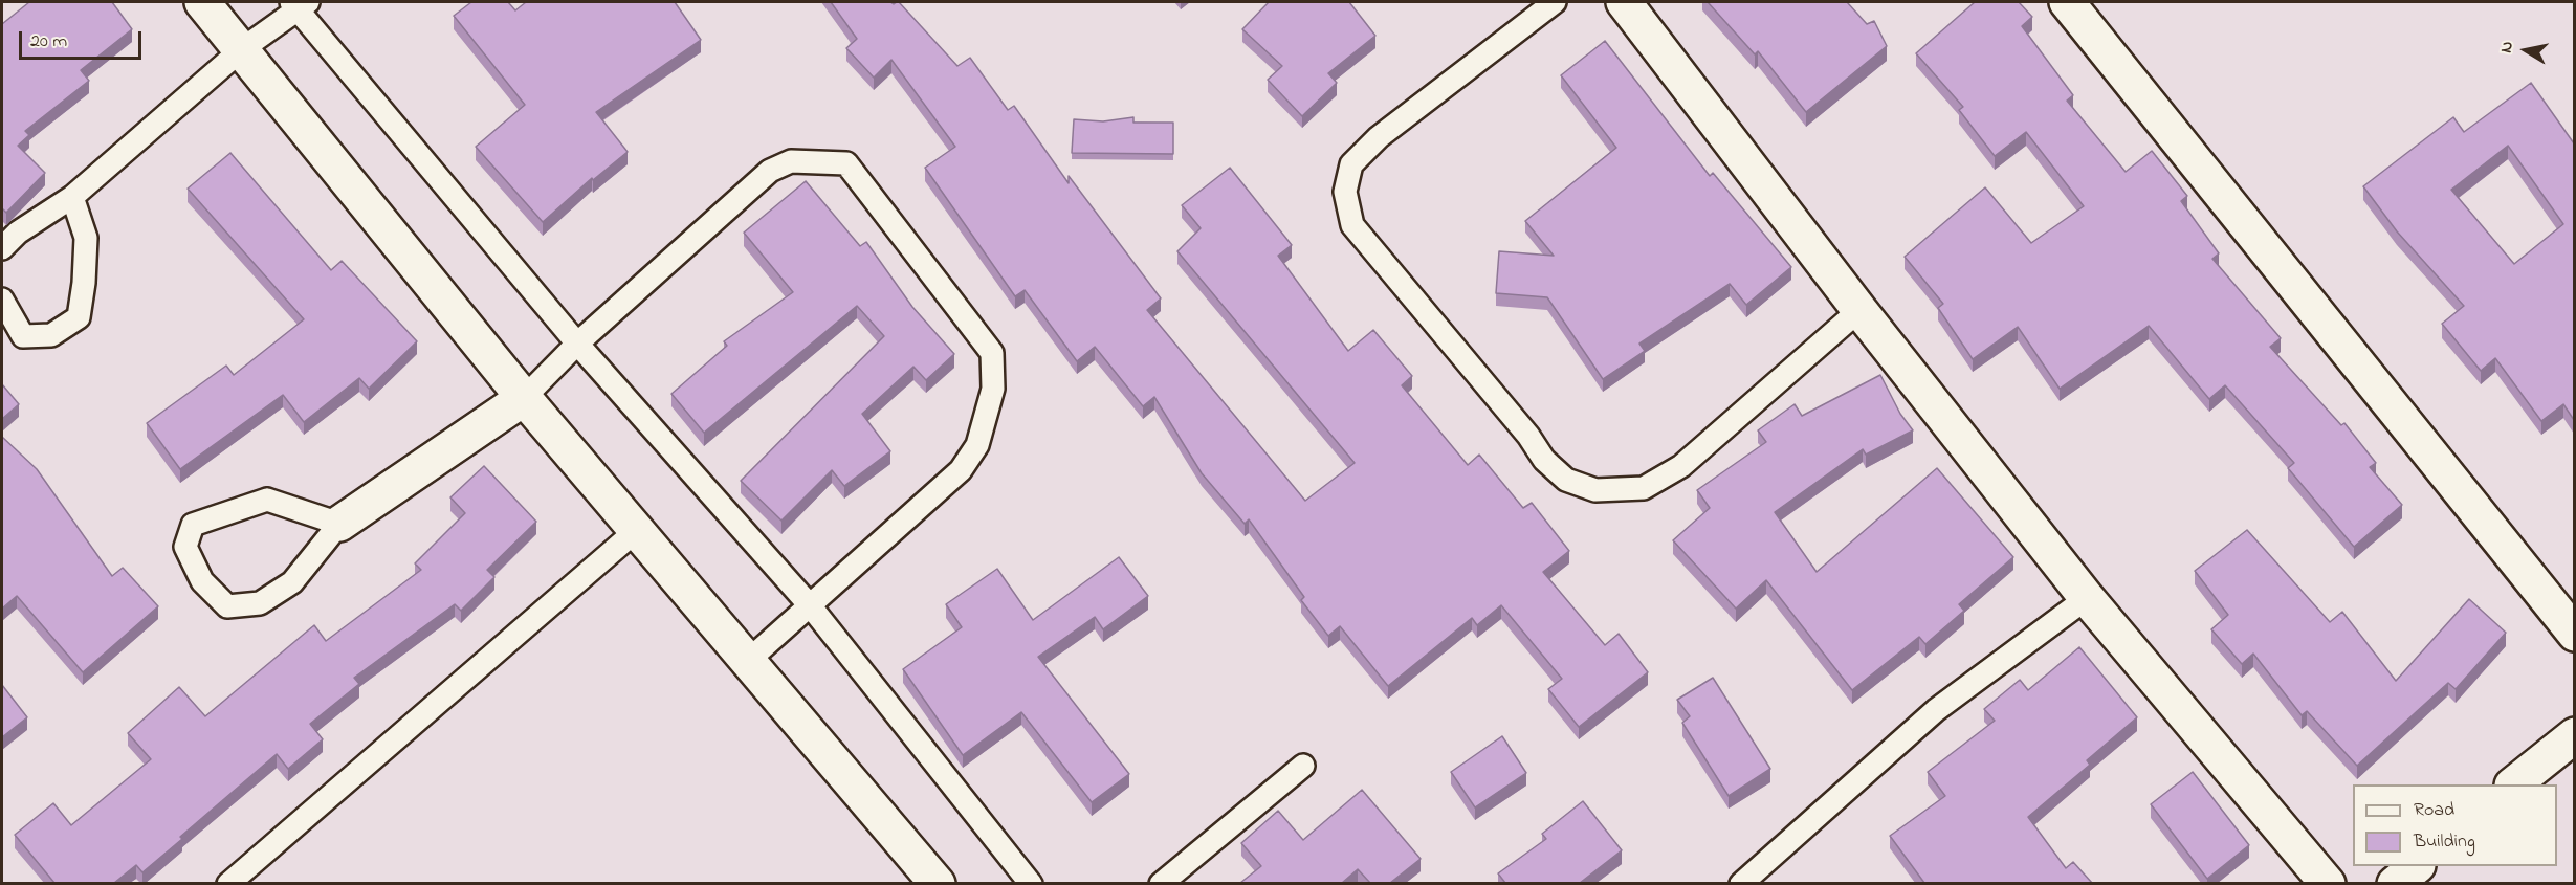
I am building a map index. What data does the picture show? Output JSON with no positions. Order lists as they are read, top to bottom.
{
  "legend": ["Road", "Building"],
  "scale_bar": "20 m",
  "north": "left"
}
